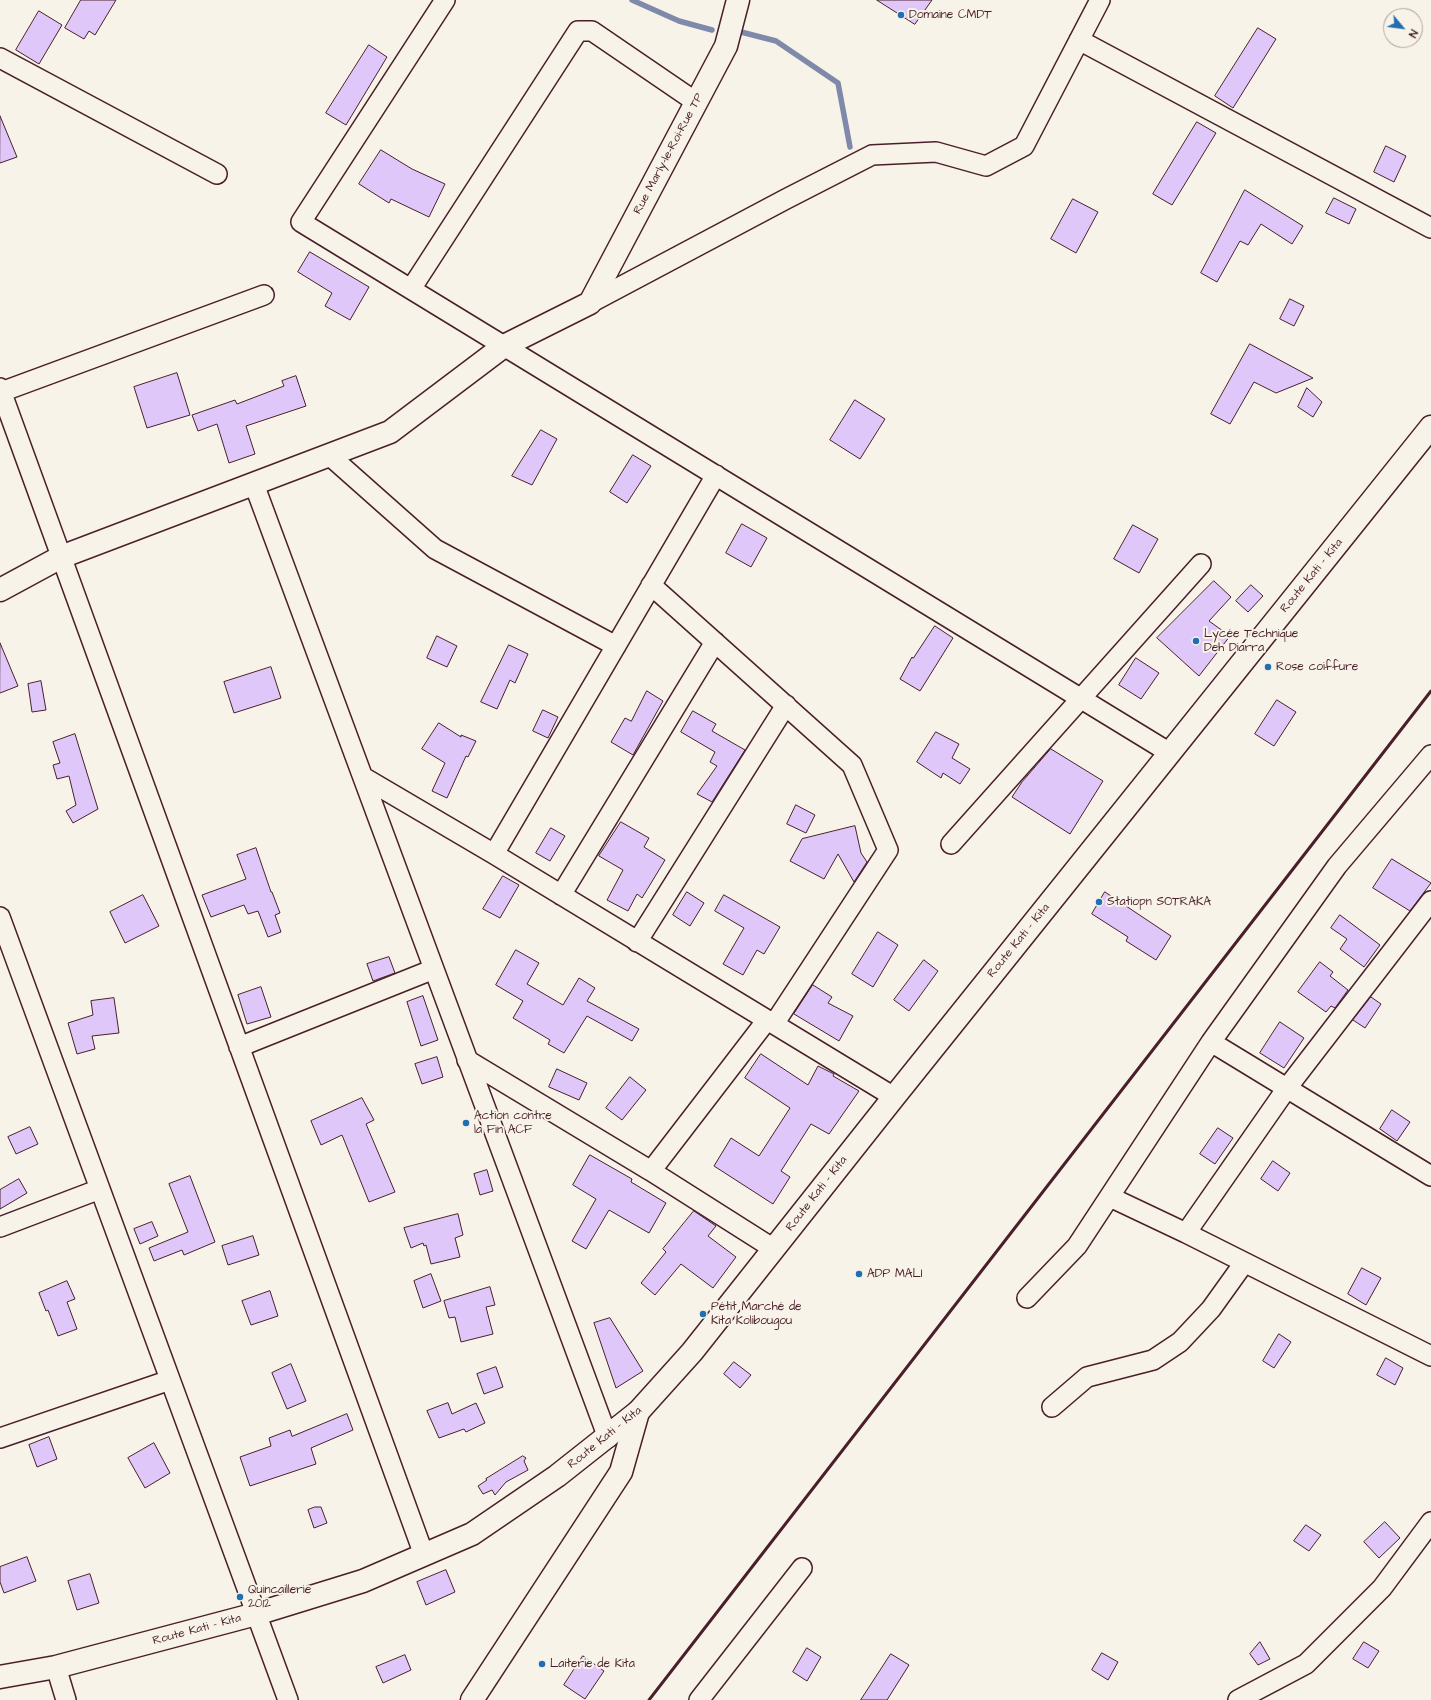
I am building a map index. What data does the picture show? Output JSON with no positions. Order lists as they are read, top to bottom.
{
  "streets": {
    "main road": ["Rue Marly-le-Roi-Rue TP", "Route Kati - Kita"]
  },
  "places": [
    "Domaine CMDT",
    "Lycée Technique Deh Diarra",
    "Rose coiffure",
    "Statiopn SOTRAKA",
    "Action contre la Fin ACF",
    "ADP MALI",
    "Pétit Marché de Kita Kolibougou",
    "Quincaillerie 2012",
    "Laiterie de Kita"
  ],
  "north": "bottom right"
}
